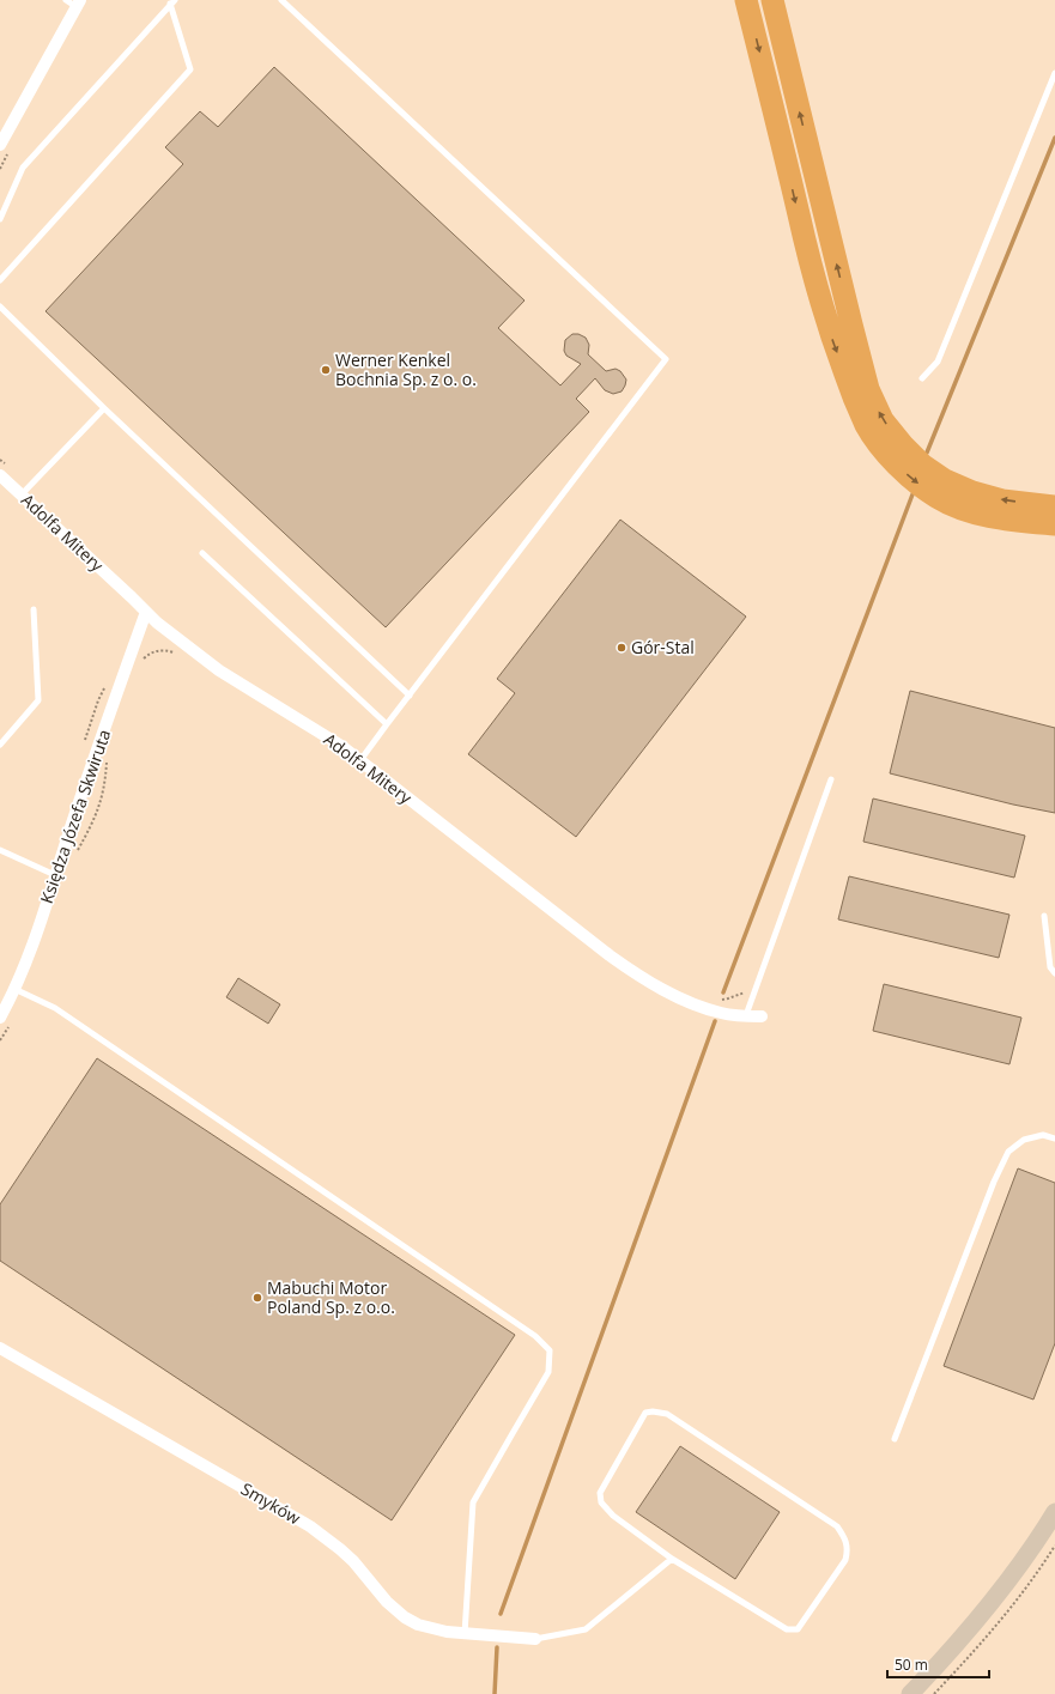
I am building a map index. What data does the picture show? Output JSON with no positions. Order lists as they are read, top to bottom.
{
  "streets": {
    "street": ["Adolfa Mitery", "Księdza Józefa Skwiruta", "Smyków"]
  },
  "crossings": [
    ["Adolfa Mitery", "Księdza Józefa Skwiruta"]
  ],
  "places": ["Werner Kenkel Bochnia Sp. z o. o.", "Gór-Stal", "Mabuchi Motor Poland Sp. z o.o."],
  "scale_bar": "50 m"
}
